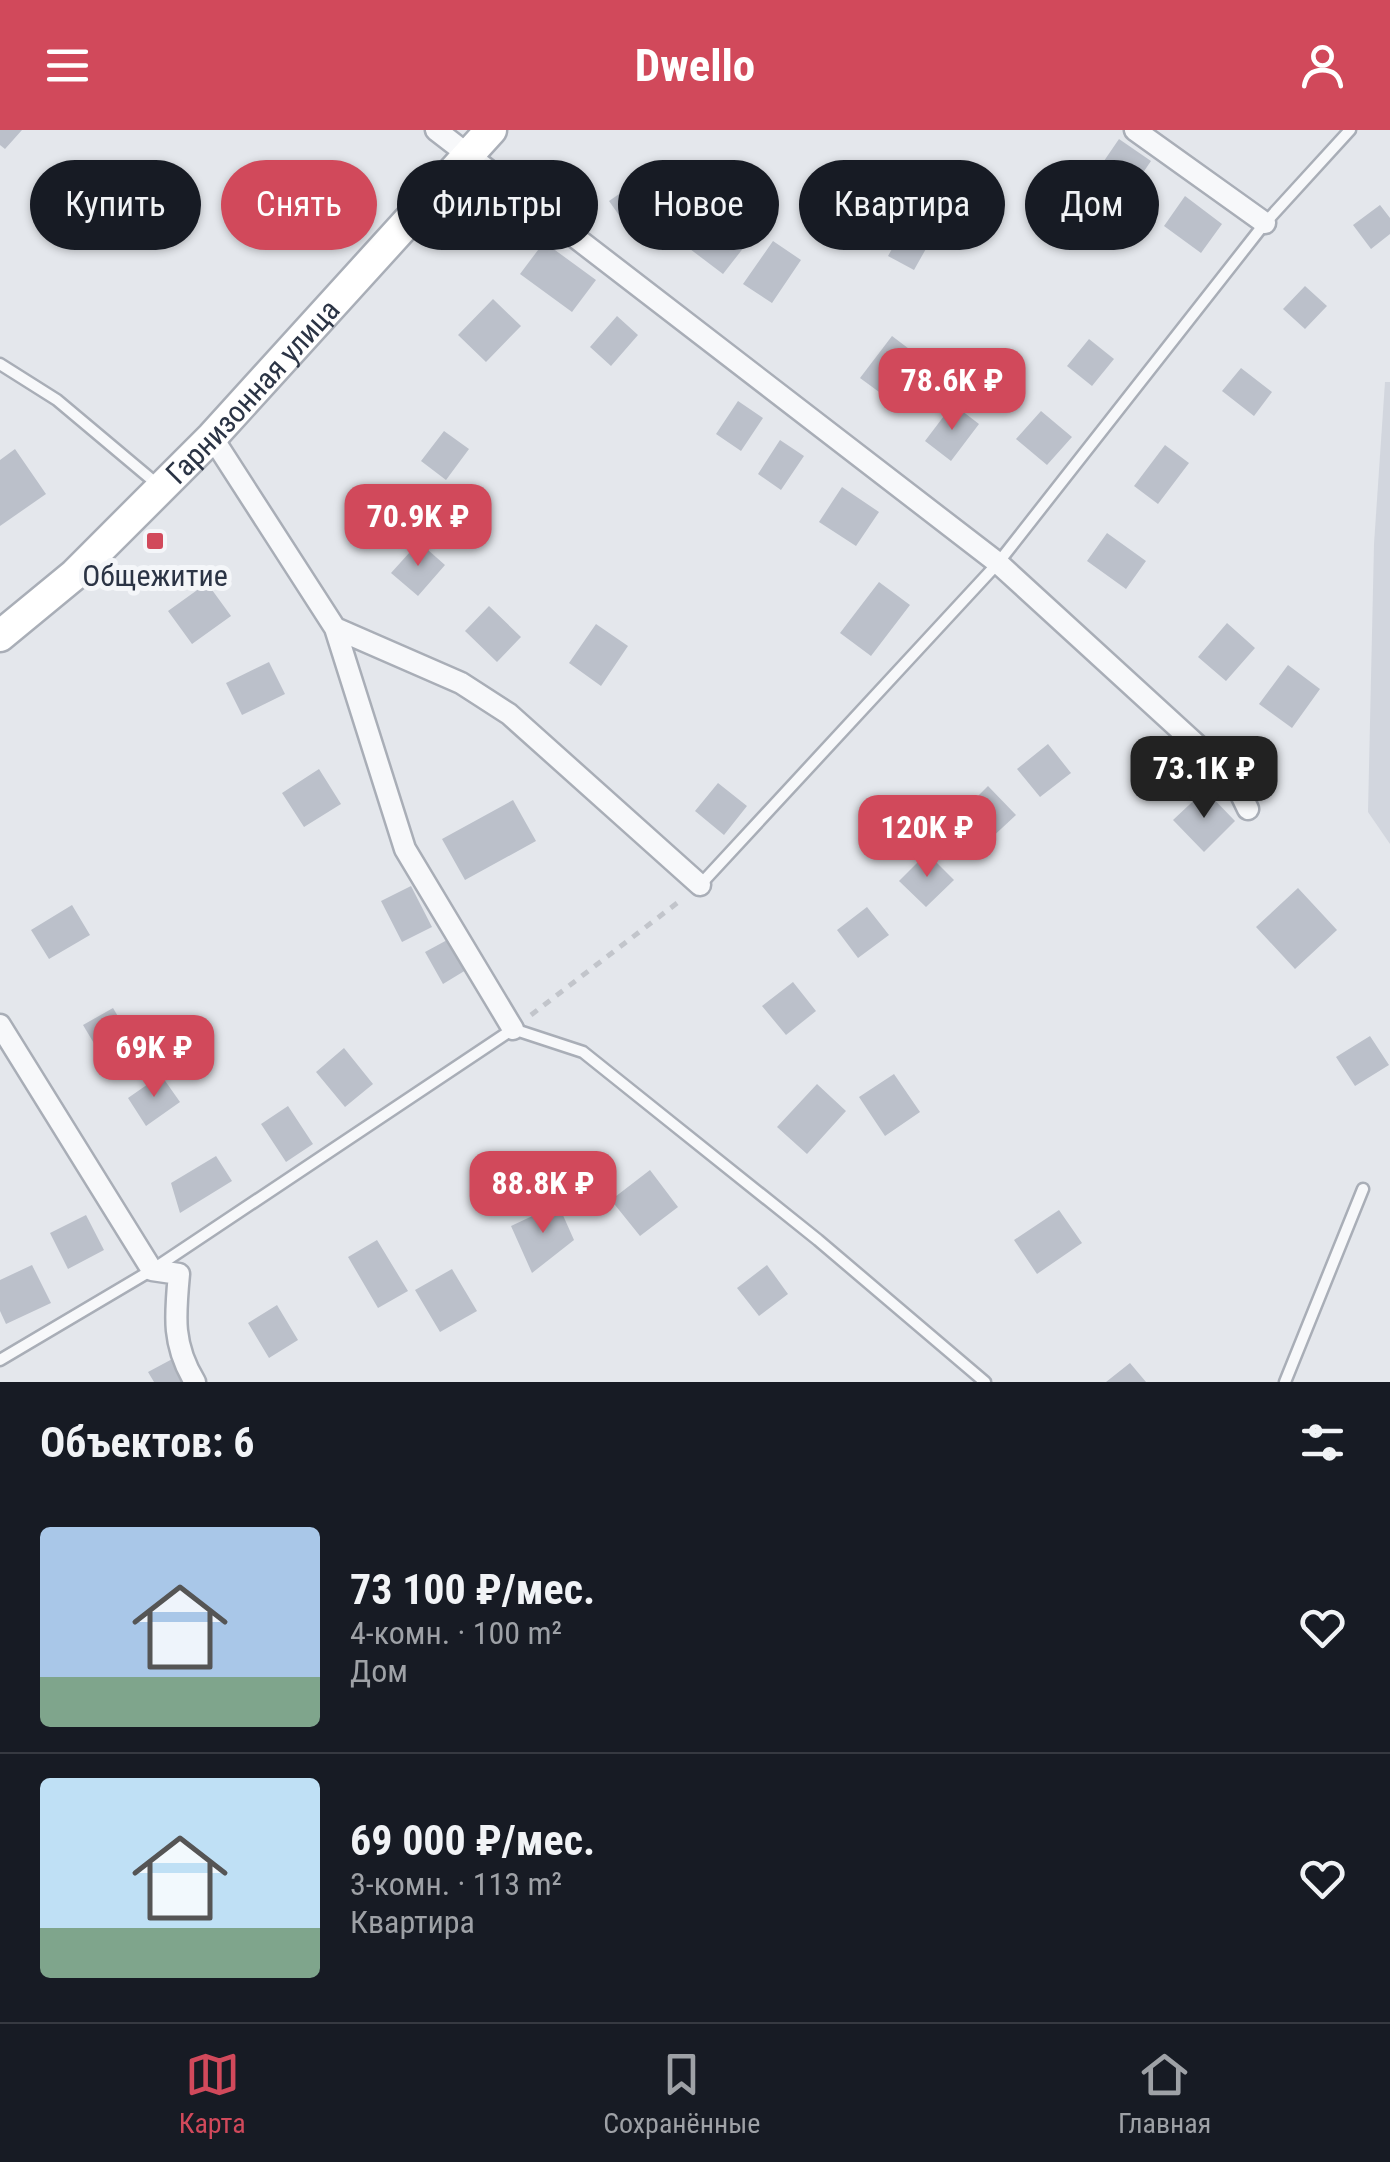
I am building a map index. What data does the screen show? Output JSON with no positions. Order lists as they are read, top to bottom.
{
  "streets": {
    "street": ["Гарнизонная улица"]
  },
  "places": {
    "transit": ["Общежитие"]
  },
  "page": {
    "header": "Dwello",
    "chip": [
      "Купить",
      "Снять",
      "Фильтры",
      "Новое",
      "Квартира",
      "Дом"
    ],
    "price": [
      "78.6K ₽",
      "70.9K ₽",
      "73.1K ₽",
      "120K ₽",
      "69K ₽",
      "88.8K ₽"
    ],
    "heading": "Объектов: 6",
    "list": [
      {
        "name": "73 100 ₽/мес.",
        "note": "4-комн. · 100 m² · Дом"
      },
      {
        "name": "69 000 ₽/мес.",
        "note": "3-комн. · 113 m² · Квартира"
      }
    ],
    "tabs": ["Карта", "Сохранённые", "Главная"]
  }
}
